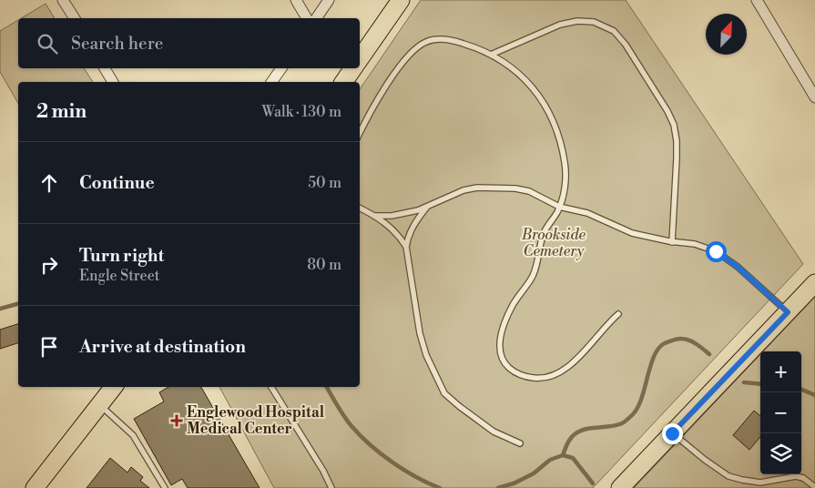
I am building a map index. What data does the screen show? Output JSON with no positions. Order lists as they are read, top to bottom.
{
  "parks": ["Brookside Cemetery"],
  "places": {
    "health": ["Englewood Hospital Medical Center"]
  },
  "north": "top right",
  "page": {
    "search": "Search here",
    "heading": ["2 min", "Walk · 130 m"],
    "list": [
      ["Continue", "50 m"],
      ["Turn right", "Engle Street", "80 m"],
      "Arrive at destination"
    ],
    "map_buttons": ["+", "−"]
  }
}
